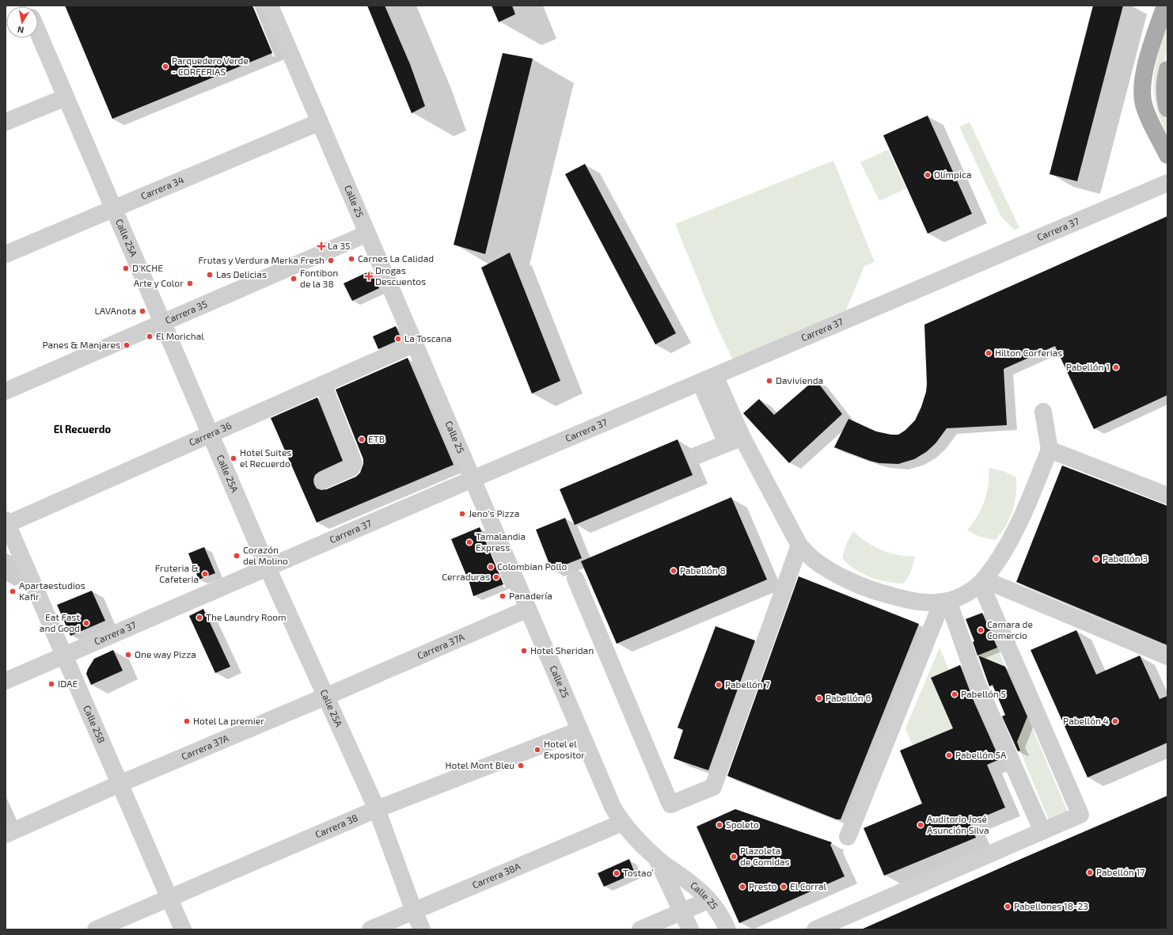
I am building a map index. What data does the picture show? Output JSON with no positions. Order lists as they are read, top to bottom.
{
  "streets": {
    "street": [
      "Carrera 34",
      "Calle 25",
      "Carrera 37",
      "Calle 25A",
      "Carrera 35",
      "Carrera 36",
      "Carrera 37A",
      "Calle 25B",
      "Carrera 38",
      "Carrera 38A"
    ]
  },
  "crossings": [
    ["Carrera 34", "Calle 25"],
    ["Carrera 34", "Calle 25A"],
    ["Calle 25", "Carrera 37"],
    ["Calle 25", "Carrera 35"],
    ["Calle 25", "Carrera 36"],
    ["Calle 25", "Carrera 37A"],
    ["Calle 25", "Carrera 38"],
    ["Calle 25", "Carrera 38A"],
    ["Carrera 37", "Calle 25A"],
    ["Carrera 37", "Calle 25B"],
    ["Calle 25A", "Carrera 35"],
    ["Calle 25A", "Carrera 36"],
    ["Calle 25A", "Carrera 37A"],
    ["Calle 25A", "Carrera 38"],
    ["Calle 25A", "Carrera 38A"],
    ["Carrera 36", "Calle 25B"],
    ["Carrera 37A", "Calle 25B"],
    ["Calle 25B", "Carrera 38"]
  ],
  "districts": ["El Recuerdo"],
  "places": {
    "other": [
      "Parquedero Verde - CORFERIAS",
      "Olímpica",
      "Carnes La Calidad",
      "Frutas y Verdura Merka Fresh",
      "D'KCHE",
      "Las Delicias",
      "Fontibon de la 38",
      "Arte y Color",
      "LAVAnota",
      "El Morichal",
      "La Toscana",
      "Panes & Manjares",
      "Hilton Corferias",
      "Pabellón 1",
      "Davivienda",
      "ETB",
      "Hotel Suites el Recuerdo",
      "Jeno's Pizza",
      "Tamalandia Express",
      "Corazón del Molino",
      "Pabellón 3",
      "Colombian Pollo",
      "Pabellón 8",
      "Fruteria & Cafeteria",
      "Cerraduras",
      "Apartaestudios Kafir",
      "Panadería",
      "The Laundry Room",
      "Eat Fast and Good",
      "Camara de Comercio",
      "Hotel Sheridan",
      "One way Pizza",
      "IDAE",
      "Pabellón 7",
      "Pabellón 5",
      "Pabellón 6",
      "Hotel La premier",
      "Pabellón 4",
      "Hotel el Expositor",
      "Pabellón 5A",
      "Hotel Mont Bleu",
      "Spoleto",
      "Auditorio José Asunción Silva",
      "Plazoleta de Comidas",
      "Pabellón 17",
      "Tostao’",
      "Presto",
      "El Corral",
      "Pabellones 18-23"
    ],
    "health": ["La 35", "Drogas Descuentos"]
  },
  "north": "bottom"
}
